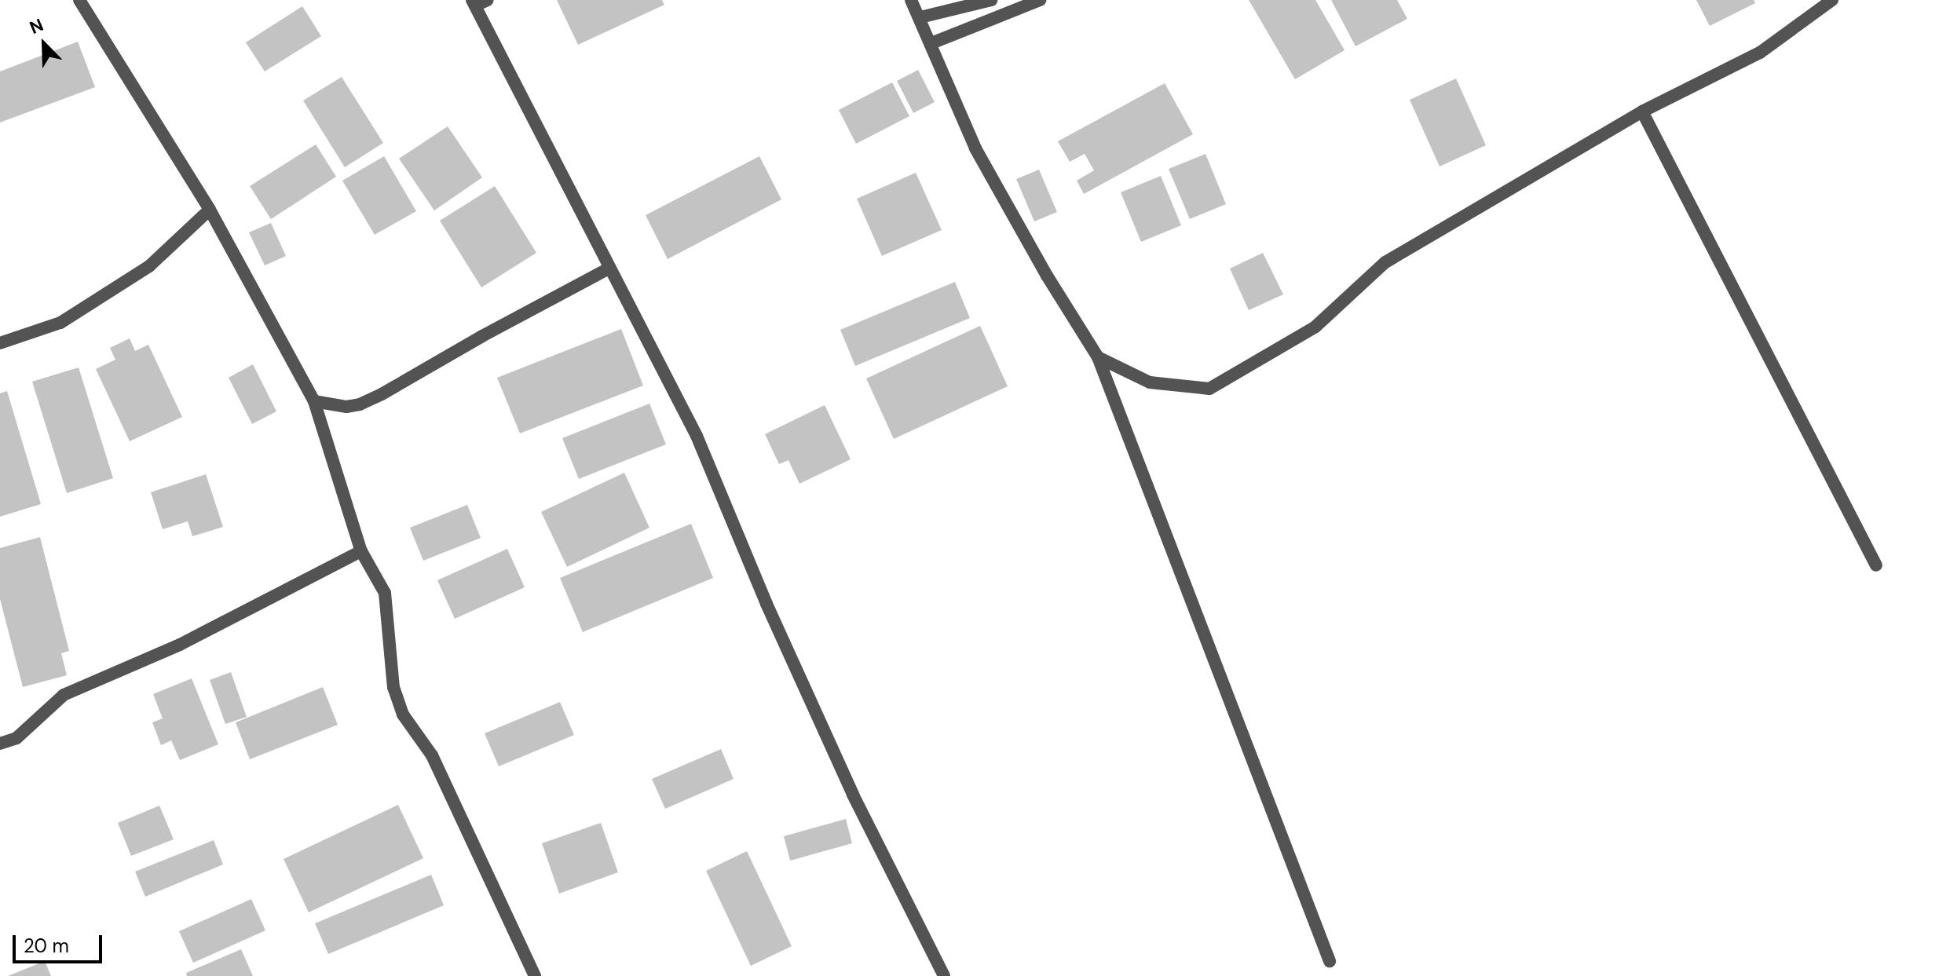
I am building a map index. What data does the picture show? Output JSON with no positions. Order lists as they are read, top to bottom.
{
  "scale_bar": "20 m",
  "north": "top left"
}
